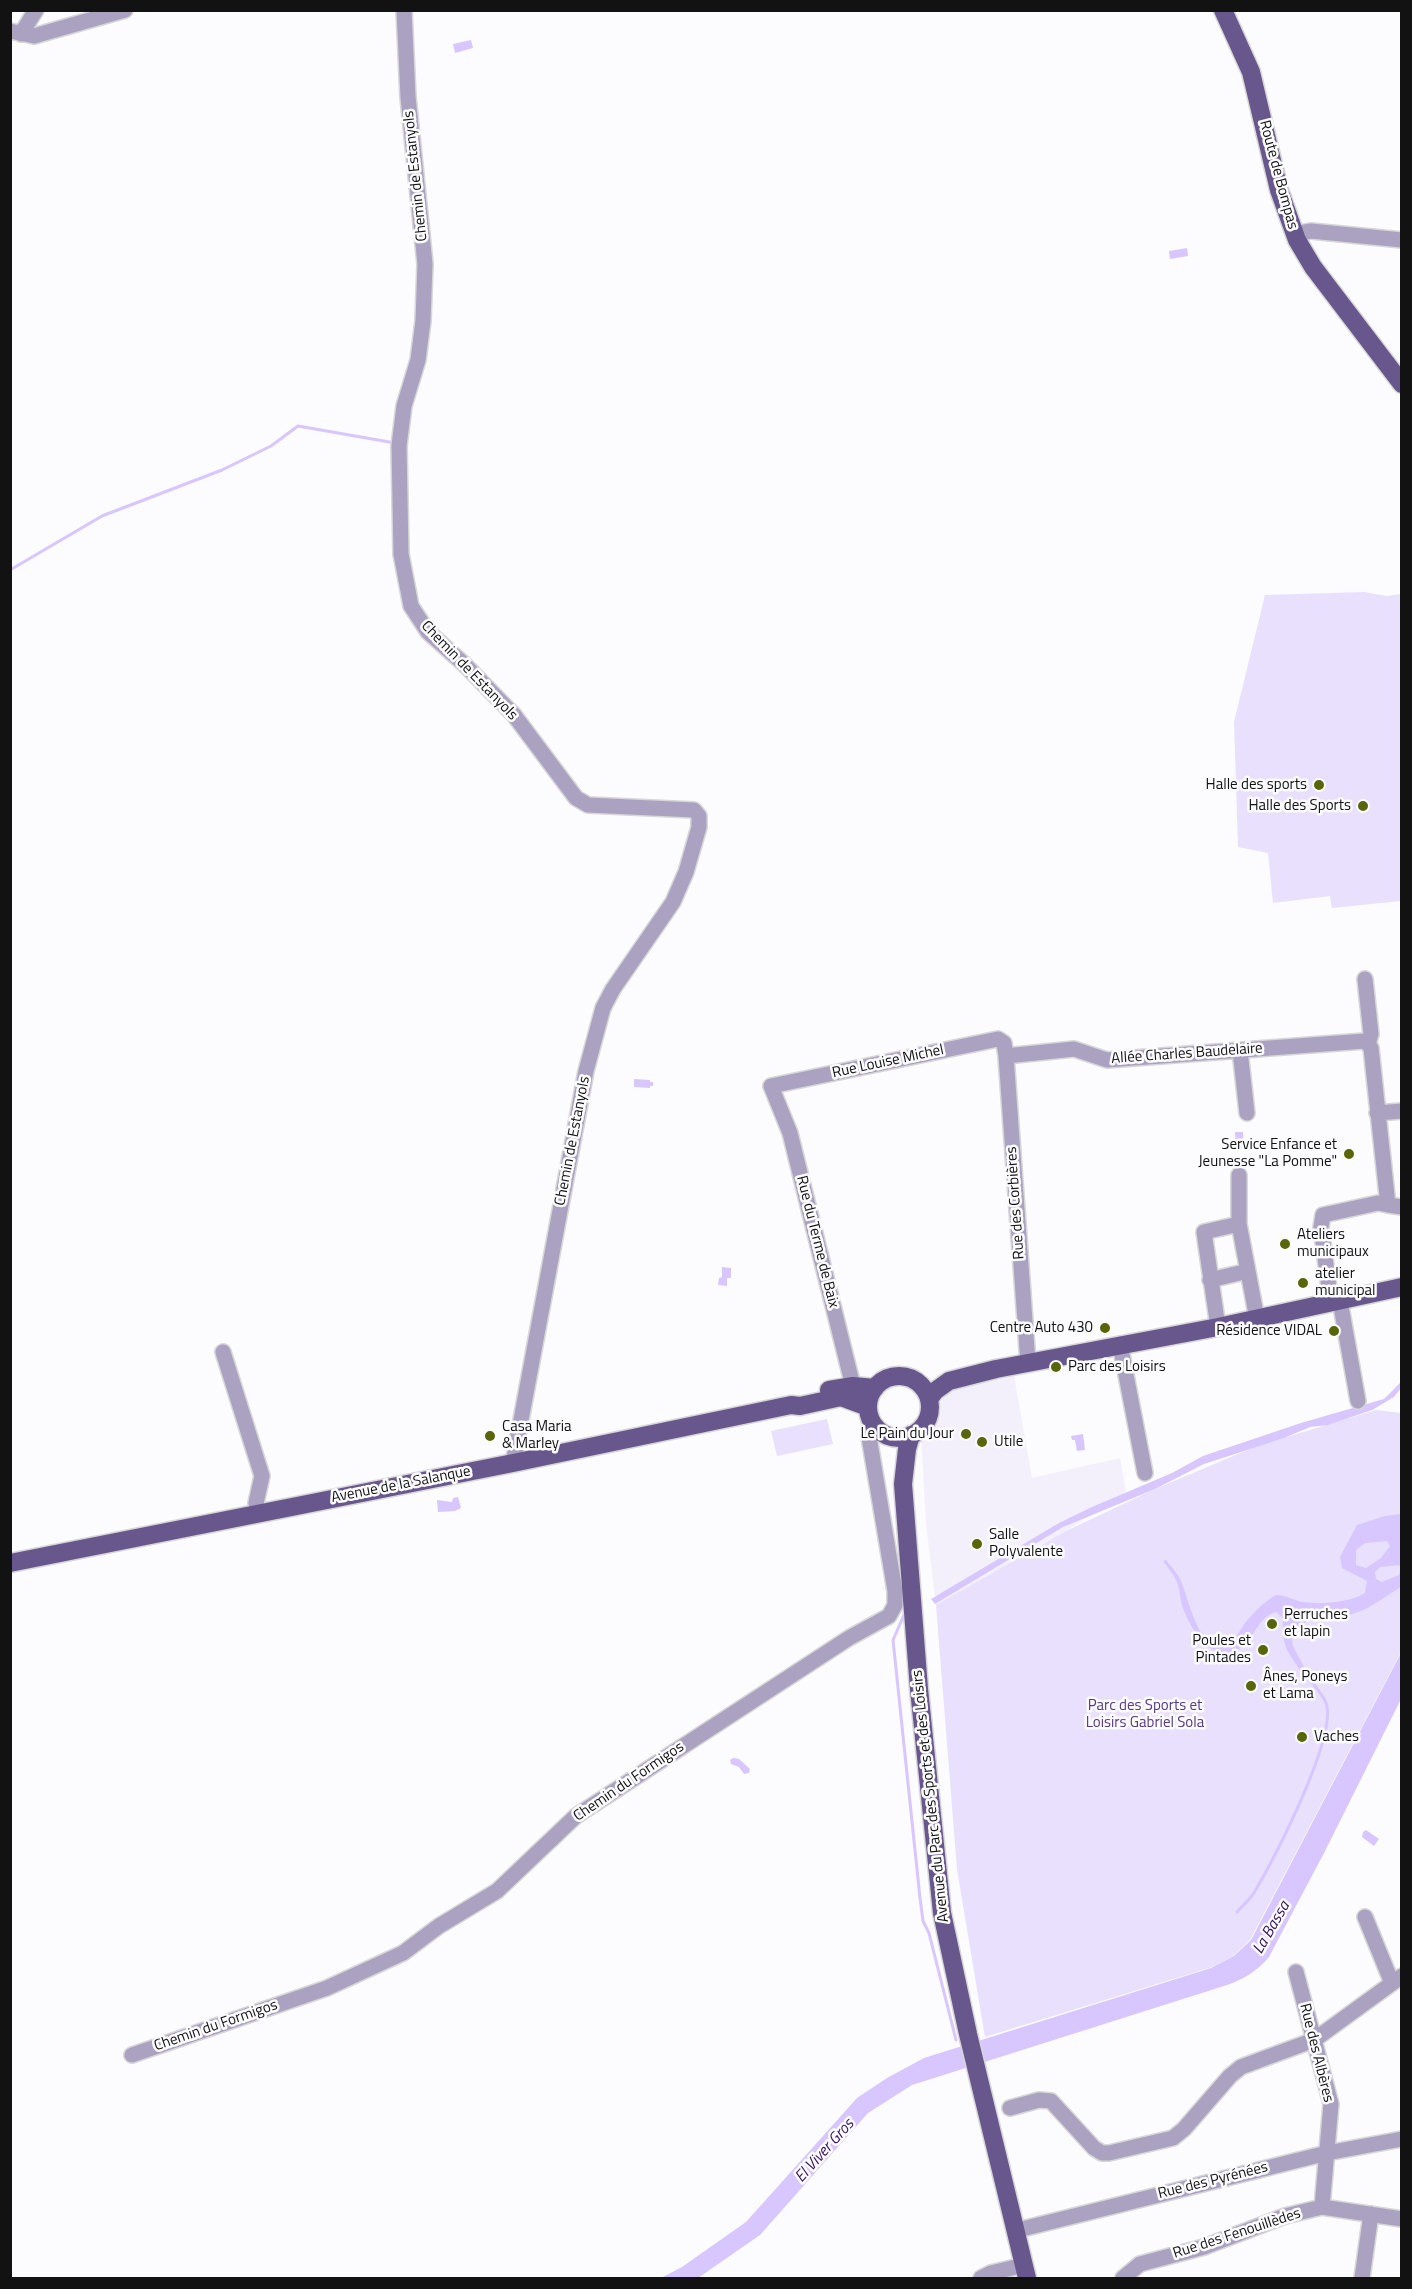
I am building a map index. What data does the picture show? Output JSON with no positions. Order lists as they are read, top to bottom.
{
  "streets": {
    "main road": ["Route de Bompas", "Avenue de la Salanque", "Avenue du Parc des Sports et des Loisirs"],
    "street": [
      "Chemin de Estanyols",
      "Allée Charles Baudelaire",
      "Rue Louise Michel",
      "Rue des Corbières",
      "Rue du Terme de Baix",
      "Chemin du Formigos",
      "Rue des Albères",
      "Rue des Pyrénées",
      "Rue des Fenouillèdes"
    ]
  },
  "crossings": [
    ["Chemin de Estanyols", "Avenue de la Salanque"],
    ["Allée Charles Baudelaire", "Rue Louise Michel"],
    ["Allée Charles Baudelaire", "Rue des Corbières"],
    ["Rue Louise Michel", "Rue des Corbières"],
    ["Rue Louise Michel", "Rue du Terme de Baix"],
    ["Rue du Terme de Baix", "Avenue de la Salanque"],
    ["Rue du Terme de Baix", "Chemin du Formigos"],
    ["Rue du Terme de Baix", "Avenue du Parc des Sports et des Loisirs"],
    ["Avenue de la Salanque", "Chemin du Formigos"],
    ["Avenue de la Salanque", "Avenue du Parc des Sports et des Loisirs"],
    ["Chemin du Formigos", "Avenue du Parc des Sports et des Loisirs"],
    ["Rue des Albères", "Rue des Pyrénées"],
    ["Rue des Albères", "Rue des Fenouillèdes"]
  ],
  "water": ["La Bassa", "El Viver Gros"],
  "parks": ["Parc des Sports et Loisirs Gabriel Sola"],
  "places": [
    "Halle des sports",
    "Halle des Sports",
    "Service Enfance et Jeunesse \"La Pomme\"",
    "Ateliers municipaux",
    "atelier municipal",
    "Centre Auto 430",
    "Résidence VIDAL",
    "Parc des Loisirs",
    "Le Pain du Jour",
    "Casa Maria & Marley",
    "Utile",
    "Salle Polyvalente",
    "Perruches et lapin",
    "Poules et Pintades",
    "Ânes, Poneys et Lama",
    "Vaches"
  ]
}
